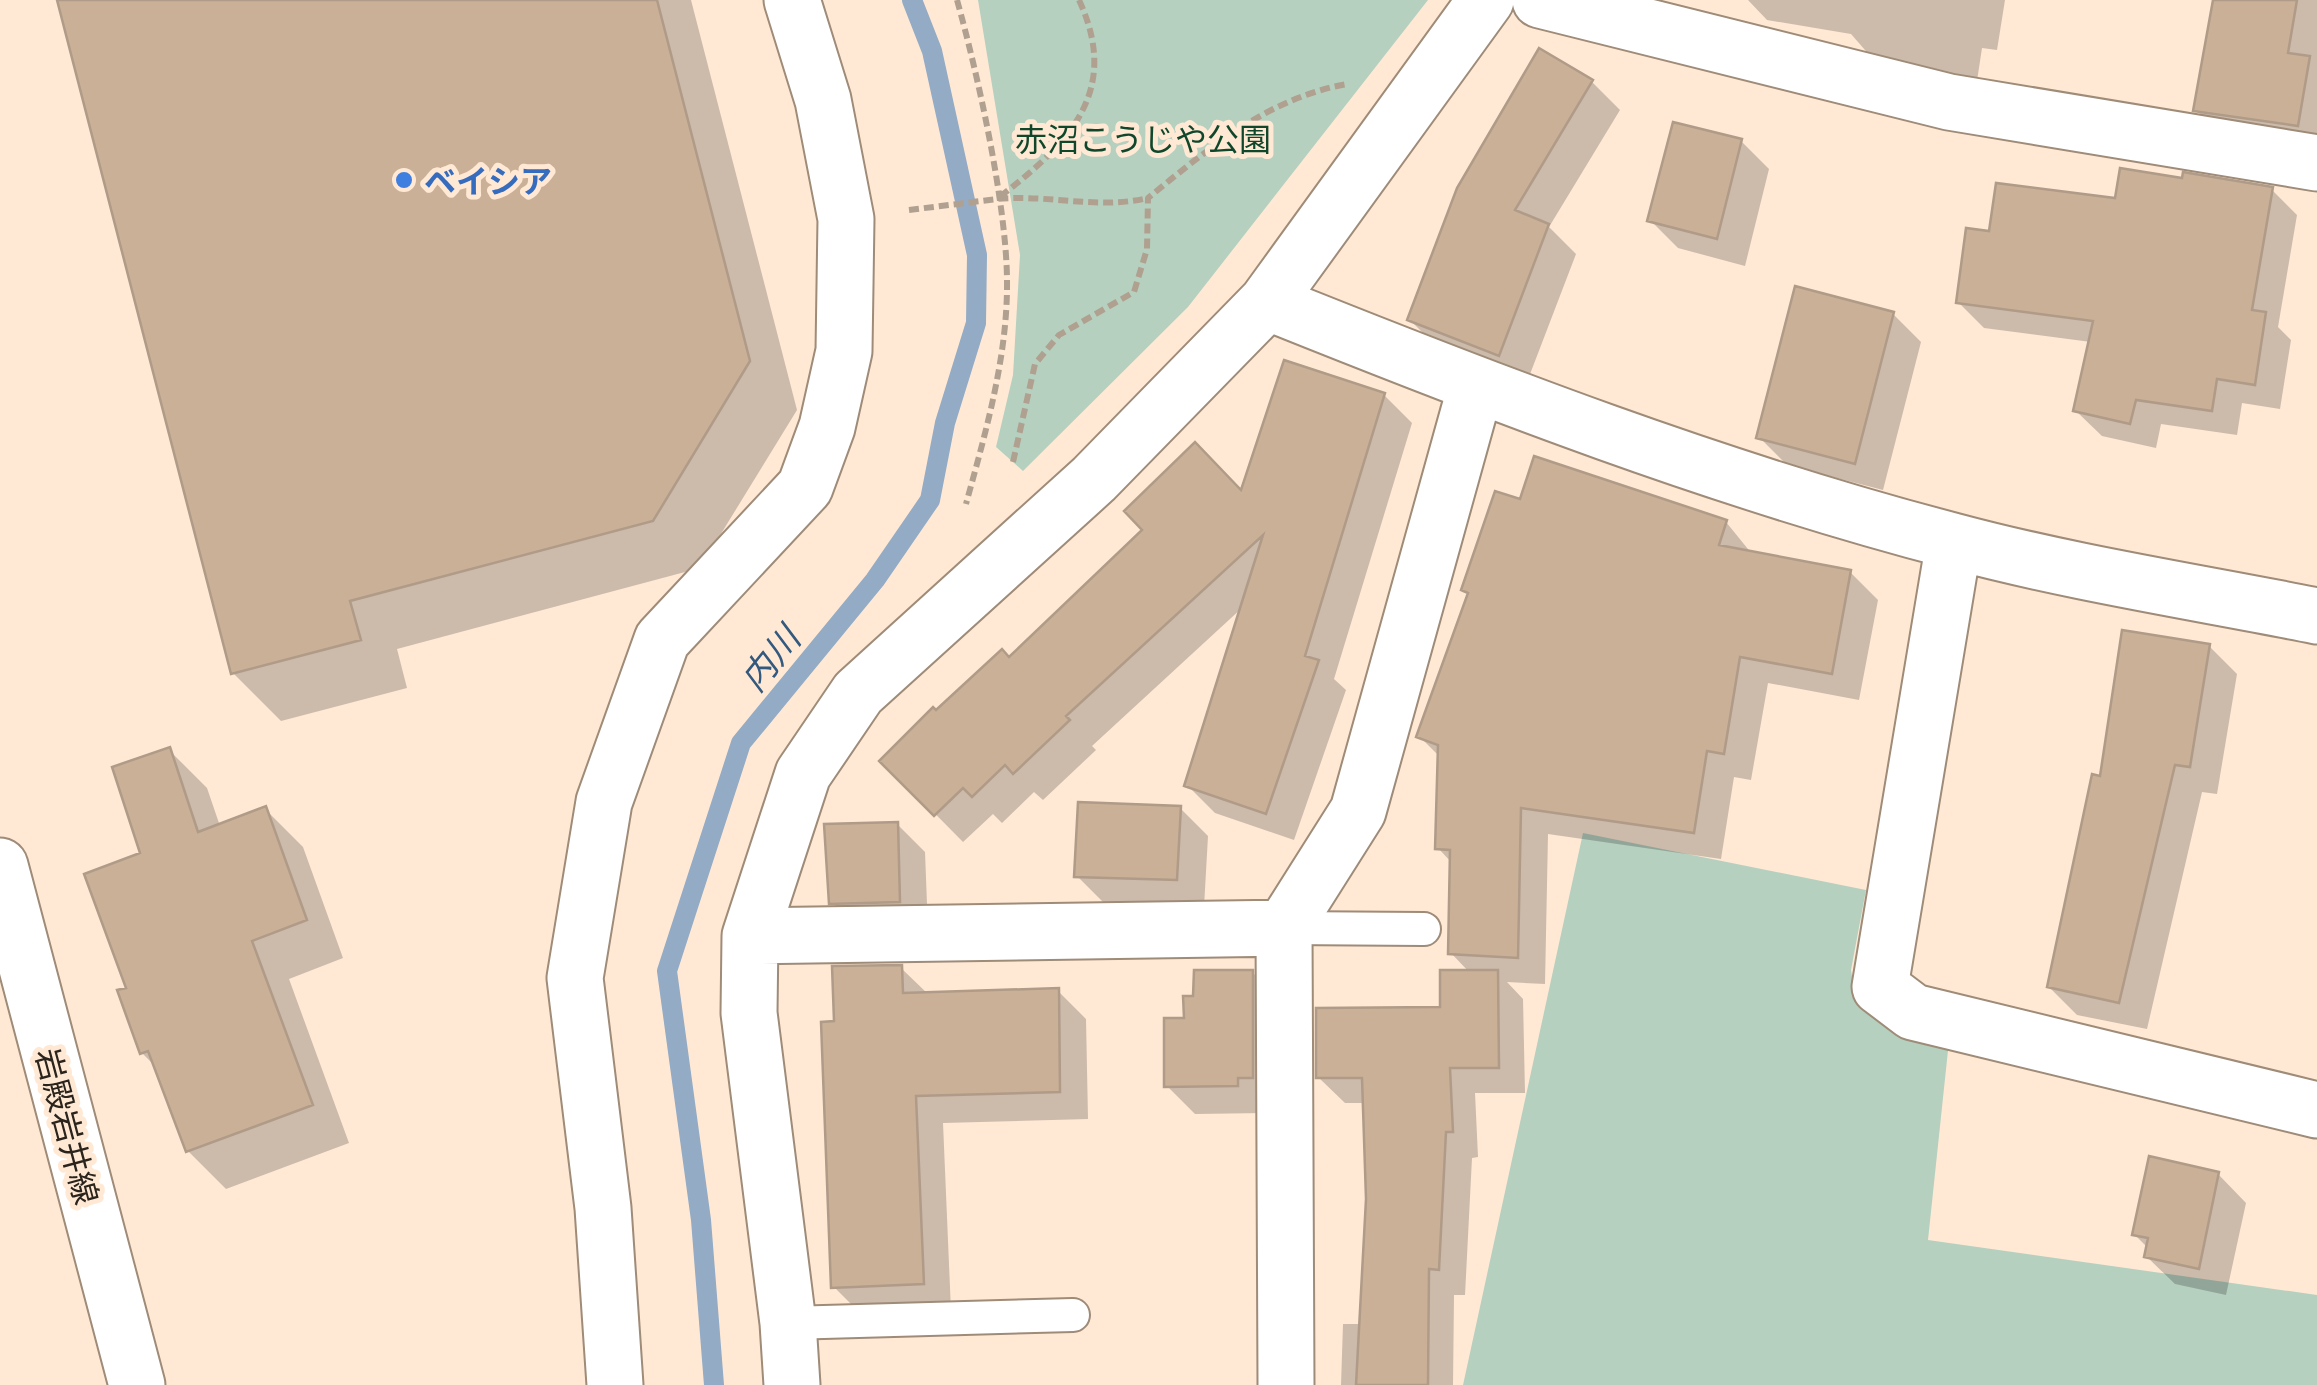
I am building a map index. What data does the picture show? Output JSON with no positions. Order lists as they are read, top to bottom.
{
  "streets": {
    "street": ["岩殿岩井線"]
  },
  "water": ["内川"],
  "parks": ["赤沼こうじや公園"],
  "places": ["ベイシア"]
}
